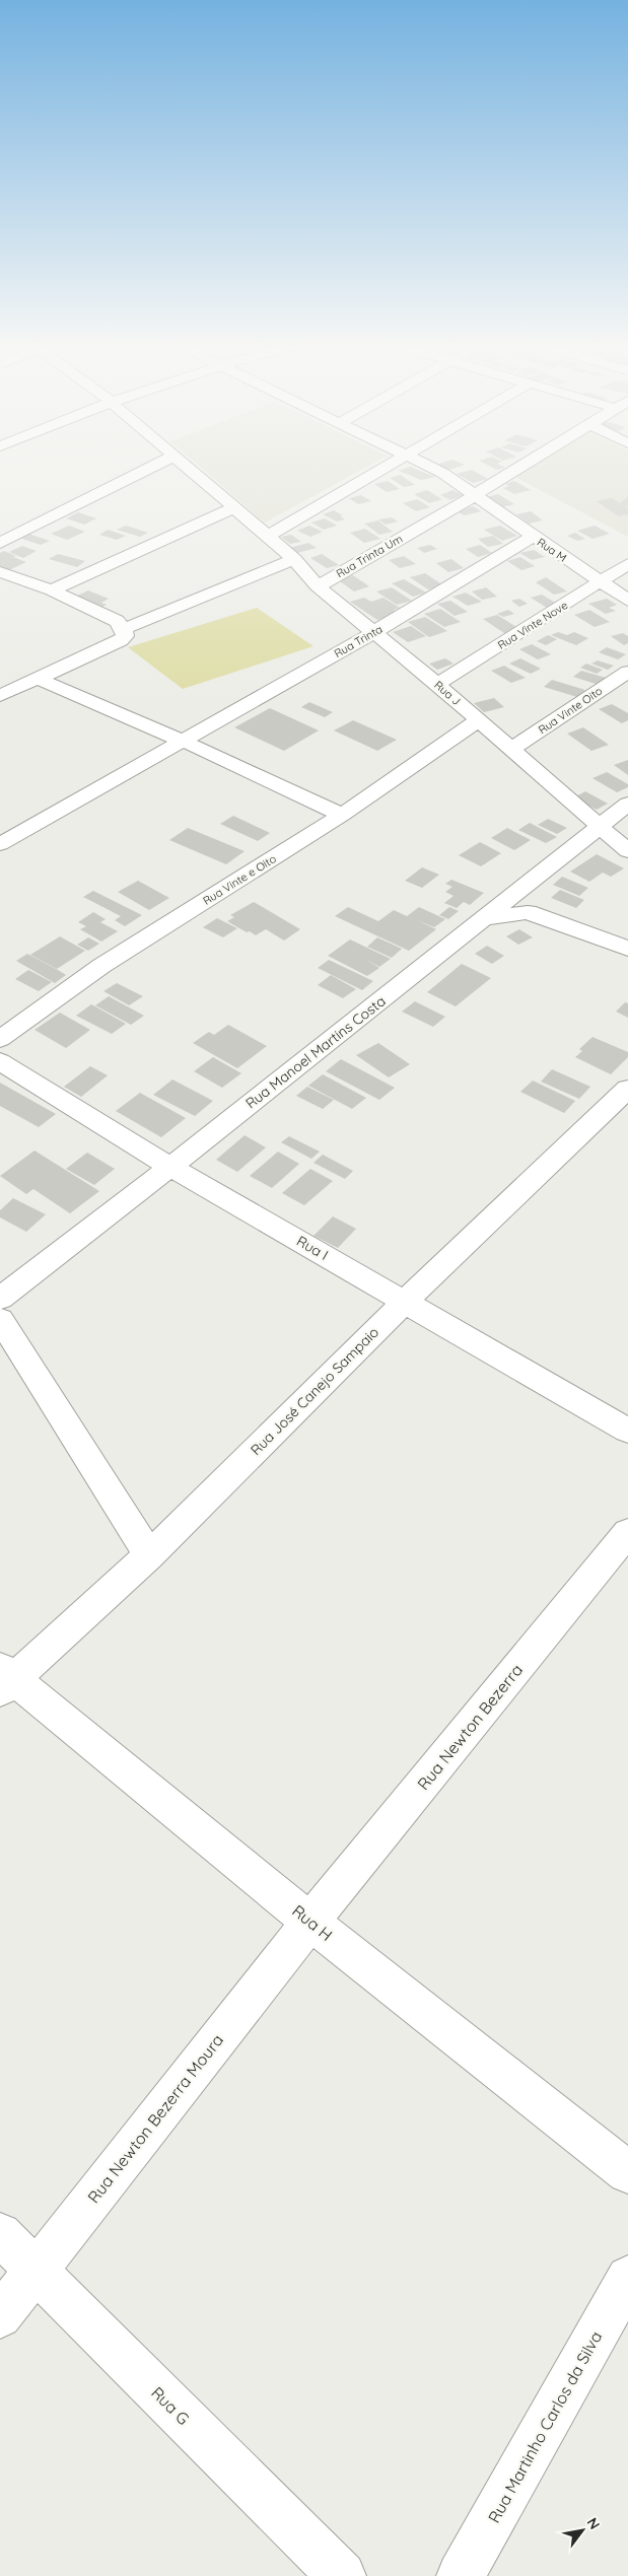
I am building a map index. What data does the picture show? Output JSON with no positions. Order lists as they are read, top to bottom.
{
  "streets": {
    "street": [
      "Rua M",
      "Rua Trinta Um",
      "Rua Vinte Nove",
      "Rua Trinta",
      "Rua J",
      "Rua Vinte Oito",
      "Rua Vinte e Oito",
      "Rua Manoel Martins Costa",
      "Rua I",
      "Rua José Canejo Sampaio",
      "Rua Newton Bezerra",
      "Rua H",
      "Rua Newton Bezerra Moura",
      "Rua G",
      "Rua Martinho Carlos da Silva"
    ]
  },
  "crossings": [
    ["Rua M", "Rua Trinta Um"],
    ["Rua M", "Rua Vinte Nove"],
    ["Rua M", "Rua Trinta"],
    ["Rua Trinta Um", "Rua J"],
    ["Rua Vinte Nove", "Rua J"],
    ["Rua Trinta", "Rua J"],
    ["Rua J", "Rua Vinte Oito"],
    ["Rua J", "Rua Vinte e Oito"],
    ["Rua J", "Rua Manoel Martins Costa"],
    ["Rua Manoel Martins Costa", "Rua I"],
    ["Rua I", "Rua José Canejo Sampaio"],
    ["Rua José Canejo Sampaio", "Rua H"],
    ["Rua Newton Bezerra", "Rua H"],
    ["Rua Newton Bezerra", "Rua Newton Bezerra Moura"],
    ["Rua H", "Rua Newton Bezerra Moura"],
    ["Rua Newton Bezerra Moura", "Rua G"]
  ],
  "north": "top right"
}
